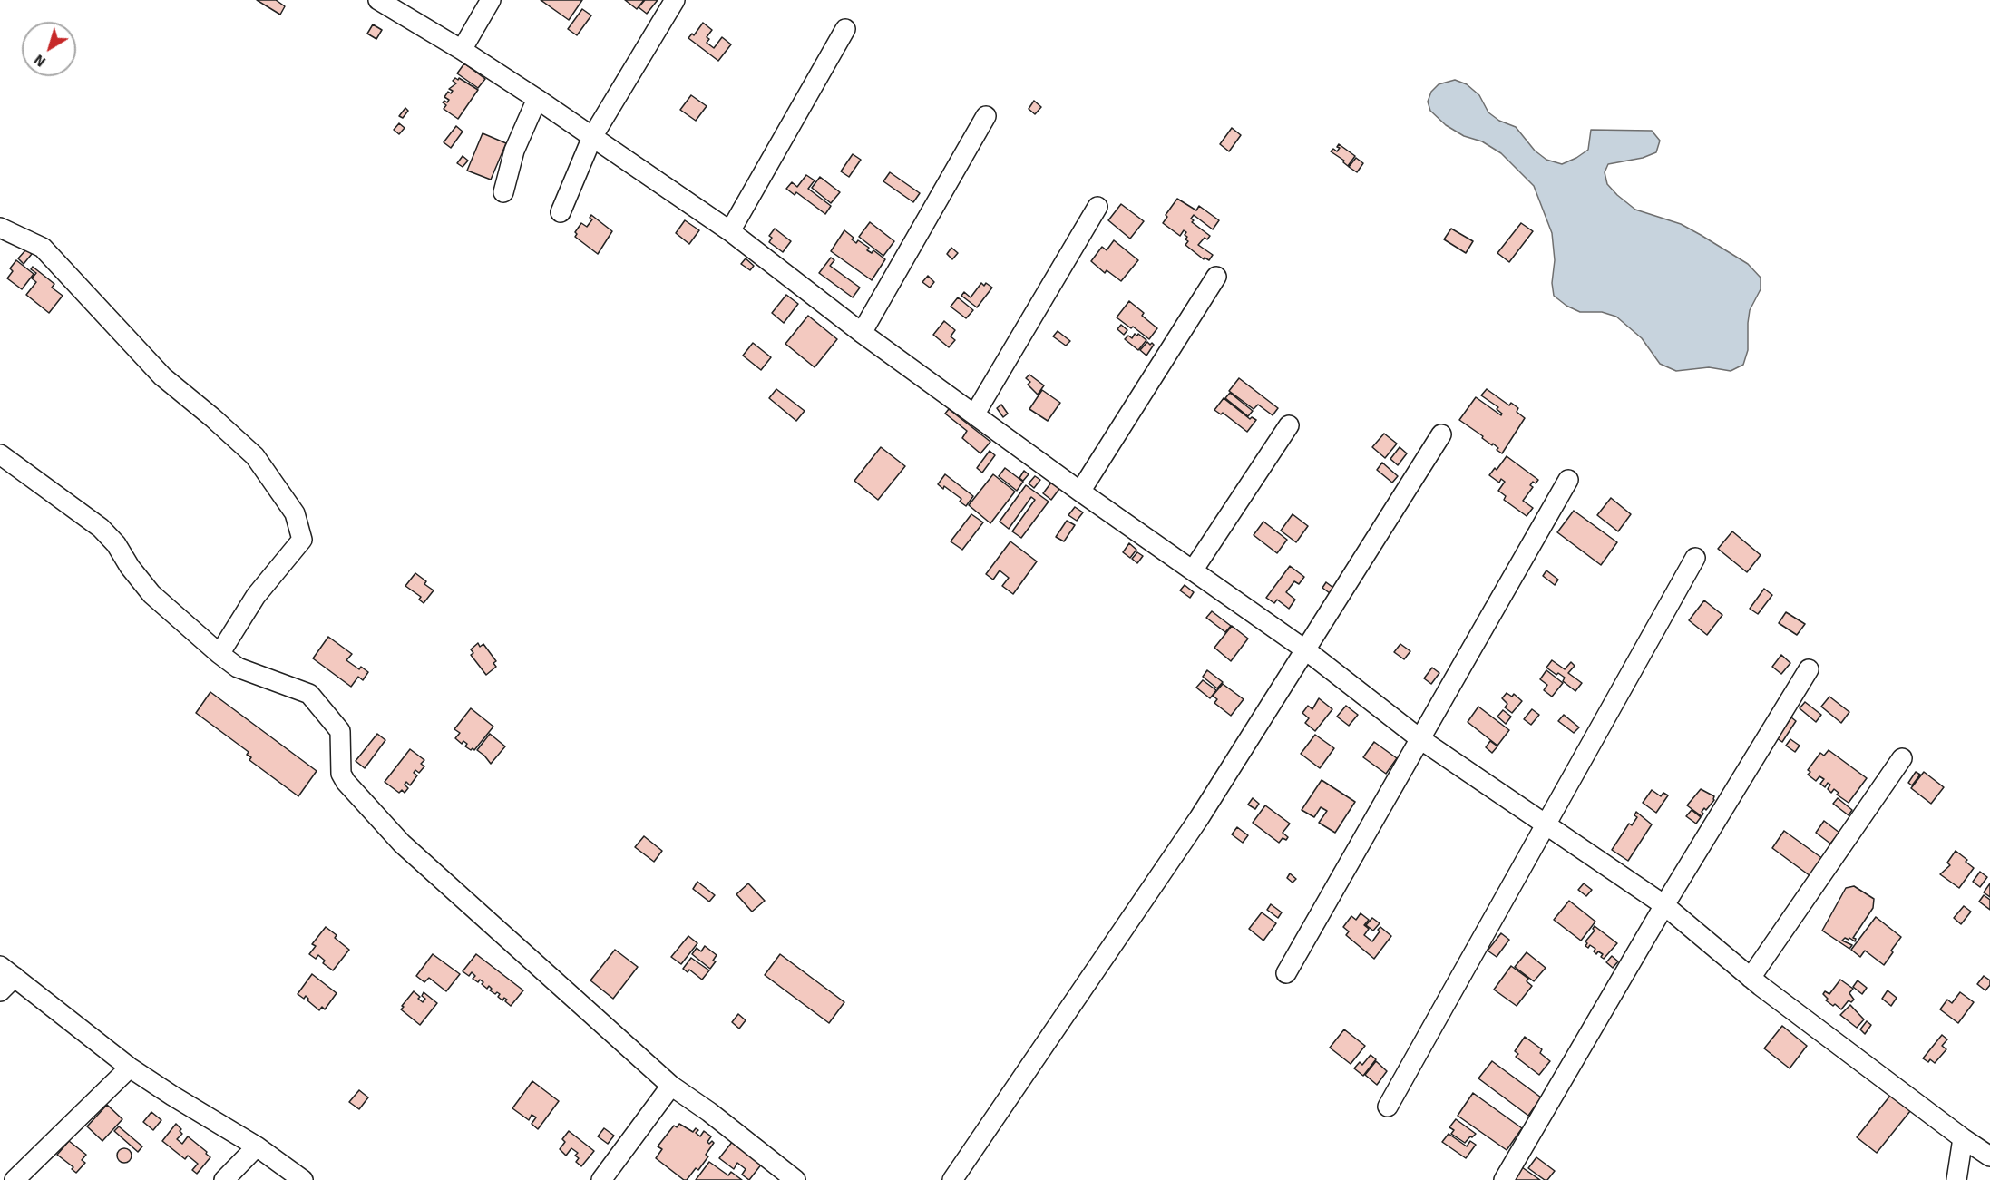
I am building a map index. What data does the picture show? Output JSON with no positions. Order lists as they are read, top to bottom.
{
  "north": "bottom left"
}
